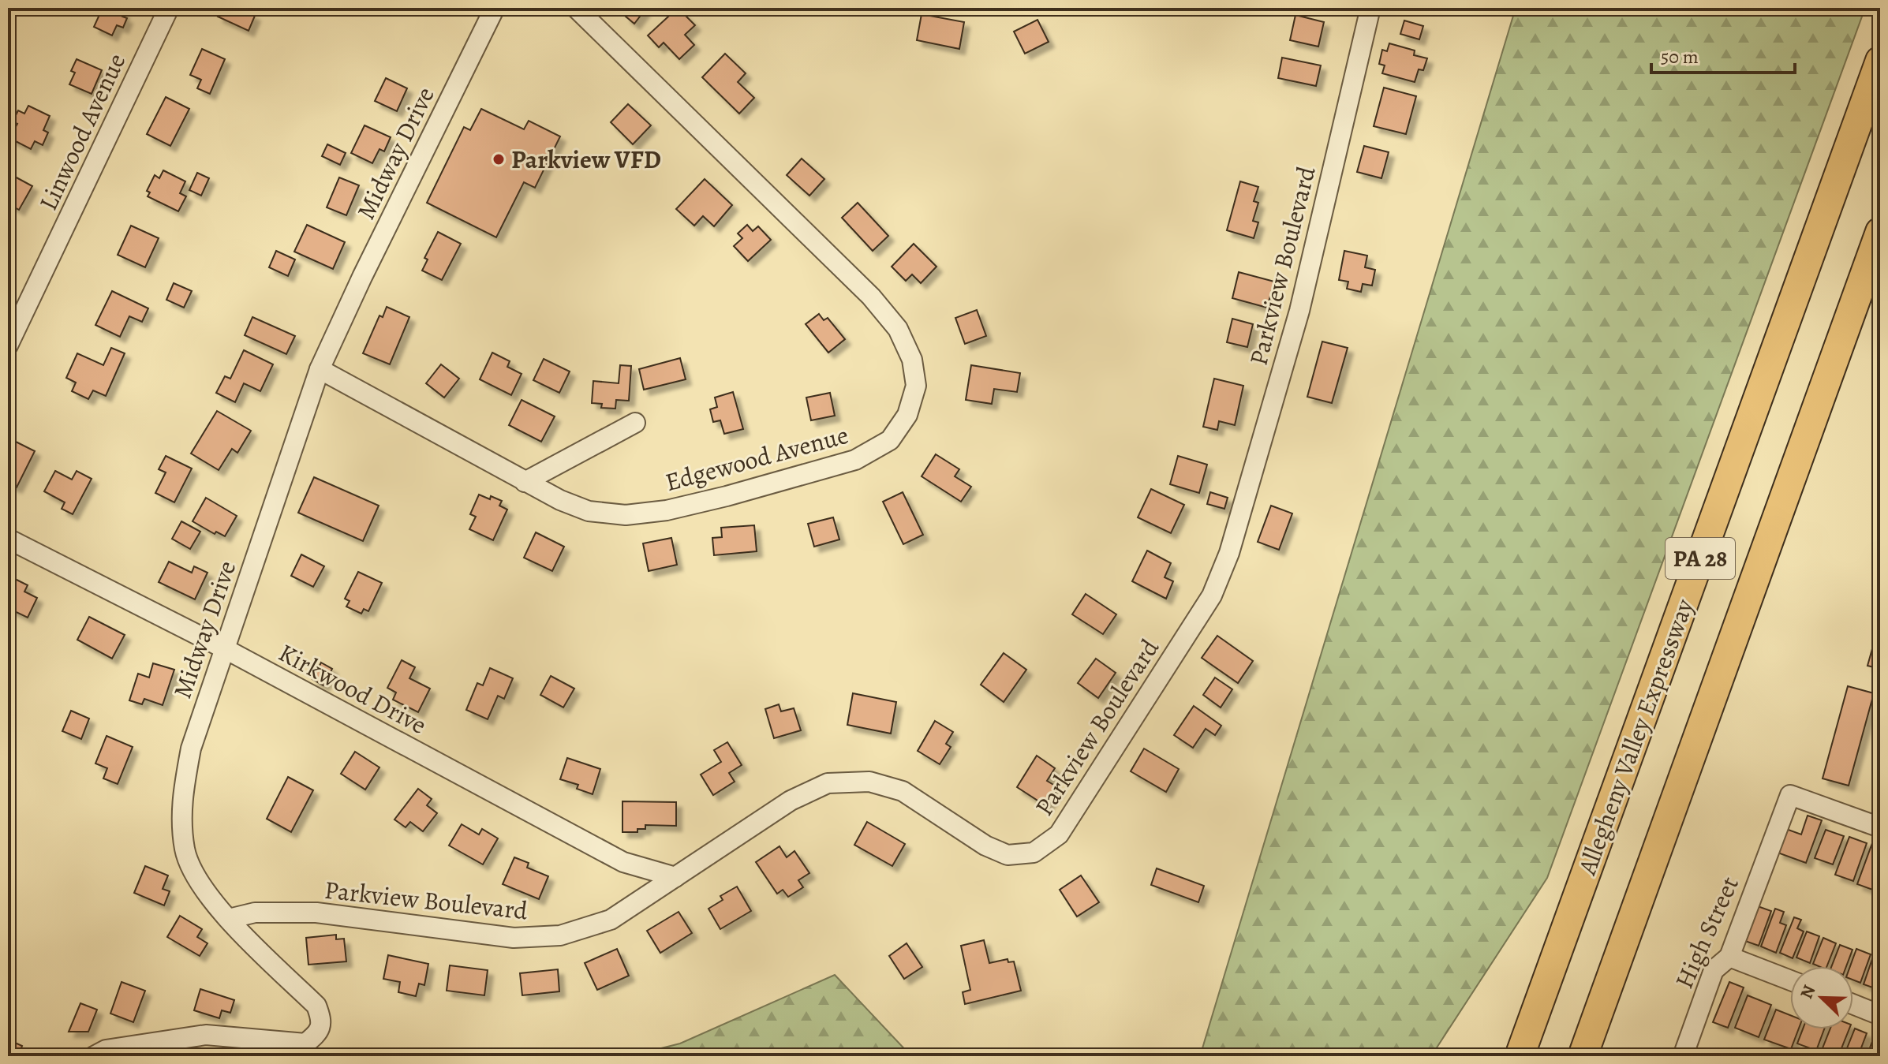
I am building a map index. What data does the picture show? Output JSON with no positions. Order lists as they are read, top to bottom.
{
  "streets": {
    "highway": ["PA 28", "Allegheny Valley Expressway"],
    "street": [
      "Linwood Avenue",
      "Midway Drive",
      "Parkview Boulevard",
      "Edgewood Avenue",
      "Kirkwood Drive",
      "High Street"
    ]
  },
  "crossings": [
    ["Midway Drive", "Parkview Boulevard"],
    ["Midway Drive", "Edgewood Avenue"],
    ["Midway Drive", "Kirkwood Drive"],
    ["Parkview Boulevard", "Kirkwood Drive"]
  ],
  "places": ["Parkview VFD"],
  "scale_bar": "50 m",
  "north": "top left"
}
